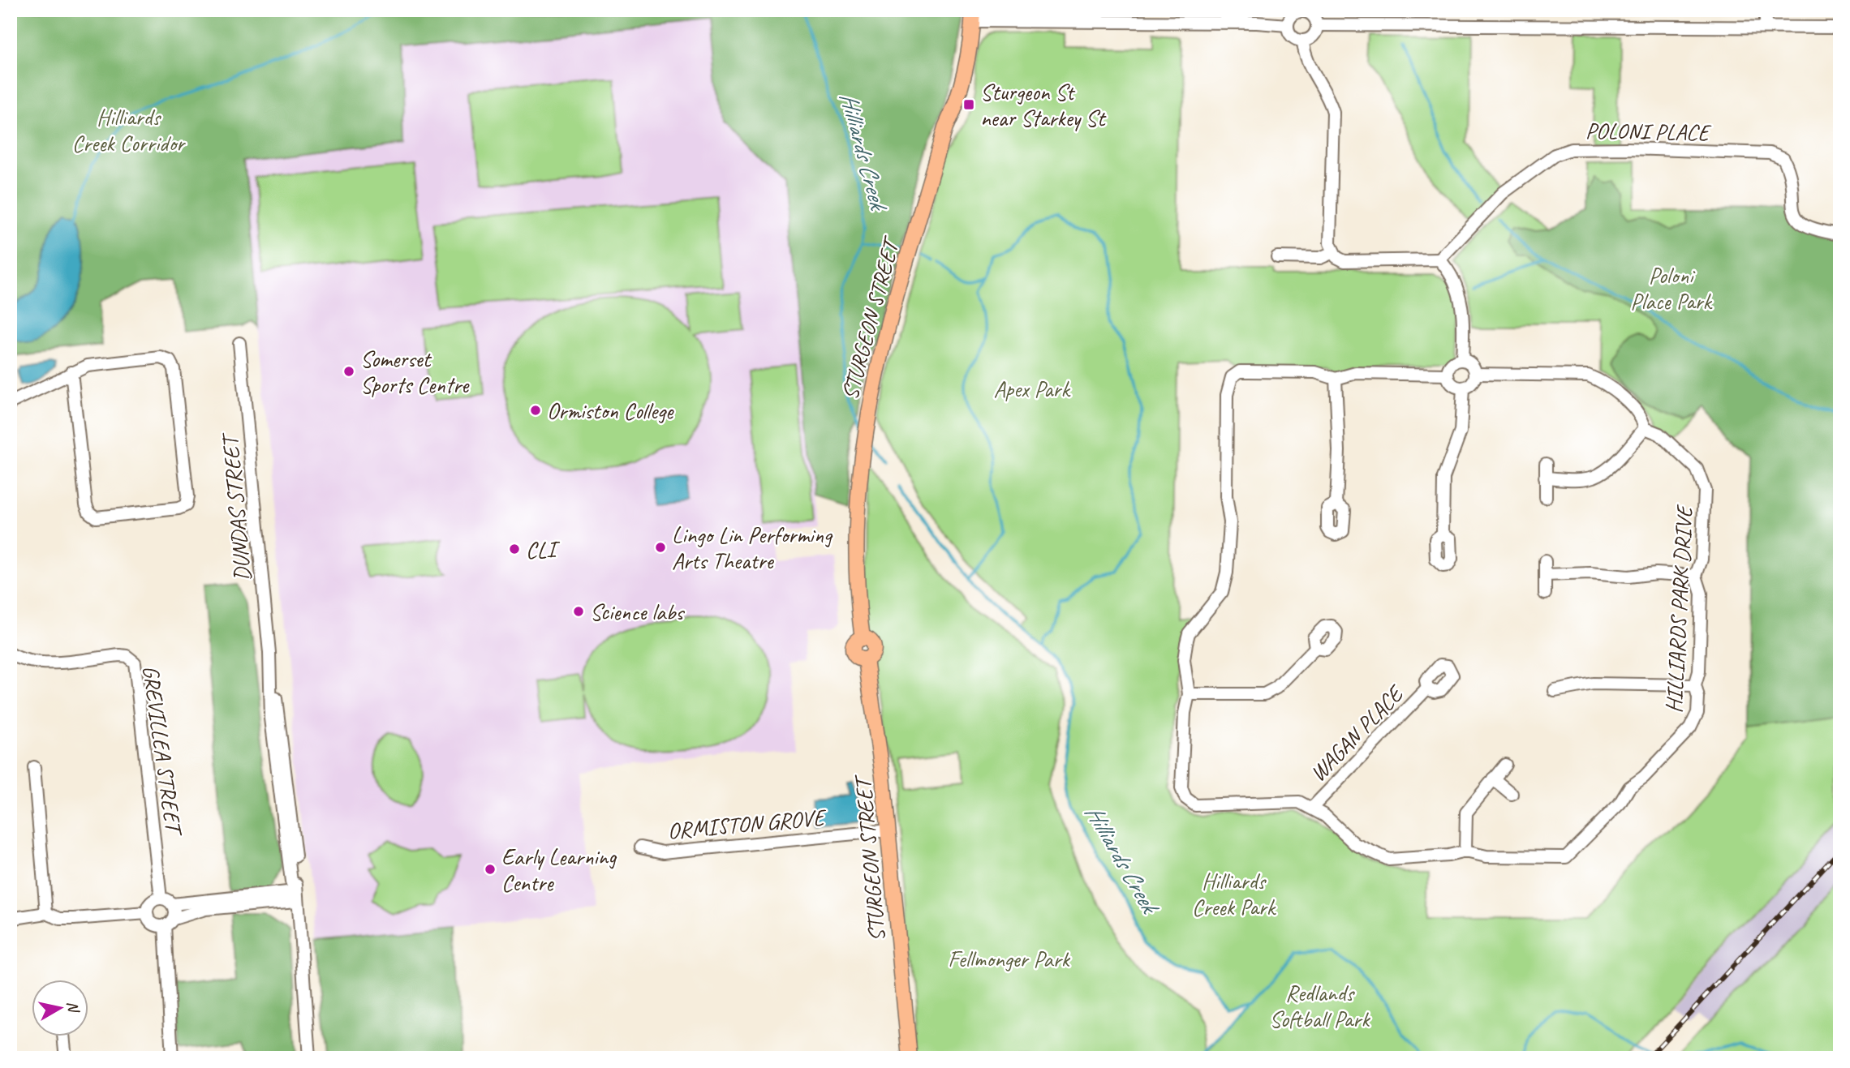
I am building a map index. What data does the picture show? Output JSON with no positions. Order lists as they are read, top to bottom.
{
  "streets": {
    "main road": ["STURGEON STREET"],
    "street": [
      "POLONI PLACE",
      "DUNDAS STREET",
      "HILLIARDS PARK DRIVE",
      "WAGAN PLACE",
      "GREVILLEA STREET",
      "ORMISTON GROVE"
    ]
  },
  "crossings": [
    ["STURGEON STREET", "ORMISTON GROVE"],
    ["HILLIARDS PARK DRIVE", "WAGAN PLACE"]
  ],
  "water": ["Hilliards Creek"],
  "parks": [
    "Hilliards Creek Corridor",
    "Poloni Place Park",
    "Apex Park",
    "Hilliards Creek Park",
    "Fellmonger Park",
    "Redlands Softball Park"
  ],
  "places": {
    "transit": ["Sturgeon St near Starkey St"],
    "other": [
      "Somerset Sports Centre",
      "Ormiston College",
      "Lingo Lin Performing Arts Theatre",
      "CLI",
      "Science labs",
      "Early Learning Centre"
    ]
  },
  "north": "right"
}
